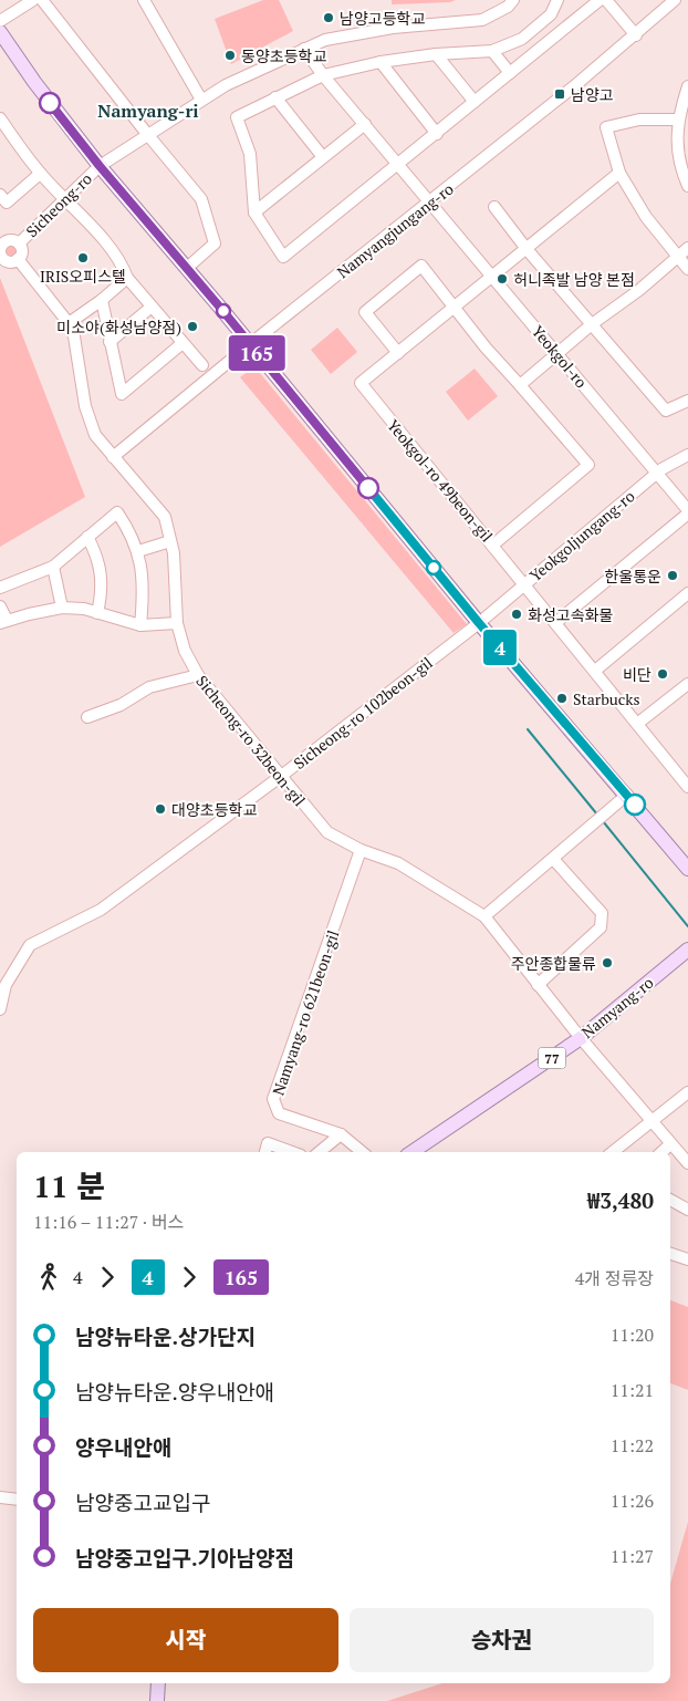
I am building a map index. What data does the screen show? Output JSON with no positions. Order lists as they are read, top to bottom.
{
  "streets": {
    "main road": ["Sicheong-ro", "Namyang-ro", "77"],
    "street": [
      "Namyangjungang-ro",
      "Yeokgol-ro",
      "Yeokgol-ro 49beon-gil",
      "Yeokgoljungang-ro",
      "Sicheong-ro 102beon-gil",
      "Sicheong-ro 32beon-gil",
      "Namyang-ro 621beon-gil"
    ]
  },
  "crossings": [
    ["Sicheong-ro", "Namyangjungang-ro"],
    ["Sicheong-ro", "Yeokgoljungang-ro"],
    ["Sicheong-ro", "Sicheong-ro 102beon-gil"],
    ["Sicheong-ro", "Sicheong-ro 32beon-gil"],
    ["Namyangjungang-ro", "Yeokgol-ro"],
    ["Namyangjungang-ro", "Sicheong-ro 32beon-gil"],
    ["Yeokgol-ro", "Yeokgol-ro 49beon-gil"],
    ["Yeokgol-ro", "Yeokgoljungang-ro"],
    ["Yeokgoljungang-ro", "Sicheong-ro 102beon-gil"],
    ["Sicheong-ro 102beon-gil", "Sicheong-ro 32beon-gil"],
    ["Sicheong-ro 32beon-gil", "Namyang-ro"],
    ["Sicheong-ro 32beon-gil", "Namyang-ro 621beon-gil"]
  ],
  "districts": ["Namyang-ri"],
  "places": {
    "other": [
      "남양고등학교",
      "동양초등학교",
      "IRIS오피스텔",
      "허니족발 남양 본점",
      "미소야(화성남양점)",
      "한울통운",
      "화성고속화물",
      "비단",
      "Starbucks",
      "대양초등학교",
      "주안종합물류"
    ],
    "transit": ["남양고"]
  },
  "lines": ["bus line 165", "bus line 4"],
  "page": {
    "on_map": ["4", "165"],
    "heading": ["11 분", "11:16 – 11:27 · 버스", "₩3,480"],
    "legs": [
      "4",
      "4",
      "165",
      "4개 정류장"
    ],
    "list": [
      {
        "name": "남양뉴타운.상가단지",
        "value": "11:20"
      },
      {
        "name": "남양뉴타운.양우내안애",
        "value": "11:21"
      },
      {
        "name": "양우내안애",
        "value": "11:22"
      },
      {
        "name": "남양중고교입구",
        "value": "11:26"
      },
      {
        "name": "남양중고입구.기아남양점",
        "value": "11:27"
      }
    ],
    "buttons": ["시작", "승차권"]
  }
}
